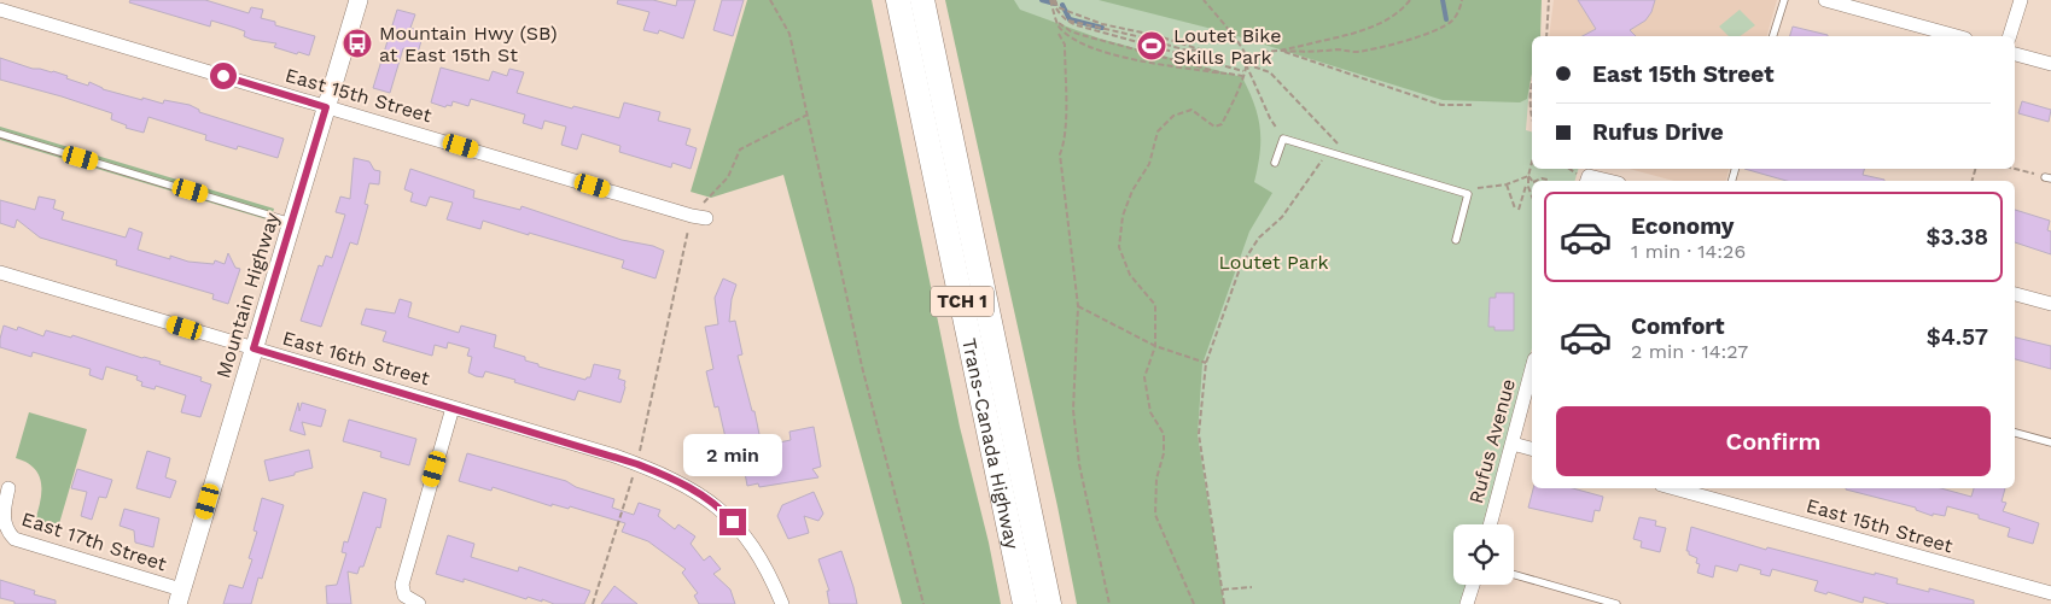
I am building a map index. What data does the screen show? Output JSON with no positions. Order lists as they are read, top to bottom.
{
  "streets": {
    "highway": ["TCH 1", "Trans-Canada Highway"],
    "main road": ["Mountain Highway"],
    "street": [
      "East 15th Street",
      "East 16th Street",
      "Rufus Avenue",
      "East 17th Street"
    ]
  },
  "crossings": [
    ["East 15th Street", "Mountain Highway"],
    ["Mountain Highway", "East 16th Street"],
    ["Mountain Highway", "East 17th Street"]
  ],
  "parks": ["Loutet Park"],
  "places": {
    "bus stop": ["Mountain Hwy (SB) at East 15th St"],
    "sports": ["Loutet Bike Skills Park"]
  },
  "page": {
    "banner": ["East 15th Street", "Rufus Drive"],
    "list": [
      {
        "name": "Economy",
        "note": "1 min · 14:26",
        "value": "$3.38"
      },
      {
        "name": "Comfort",
        "note": "2 min · 14:27",
        "value": "$4.57"
      }
    ],
    "buttons": "Confirm",
    "bubble": "2 min"
  }
}
